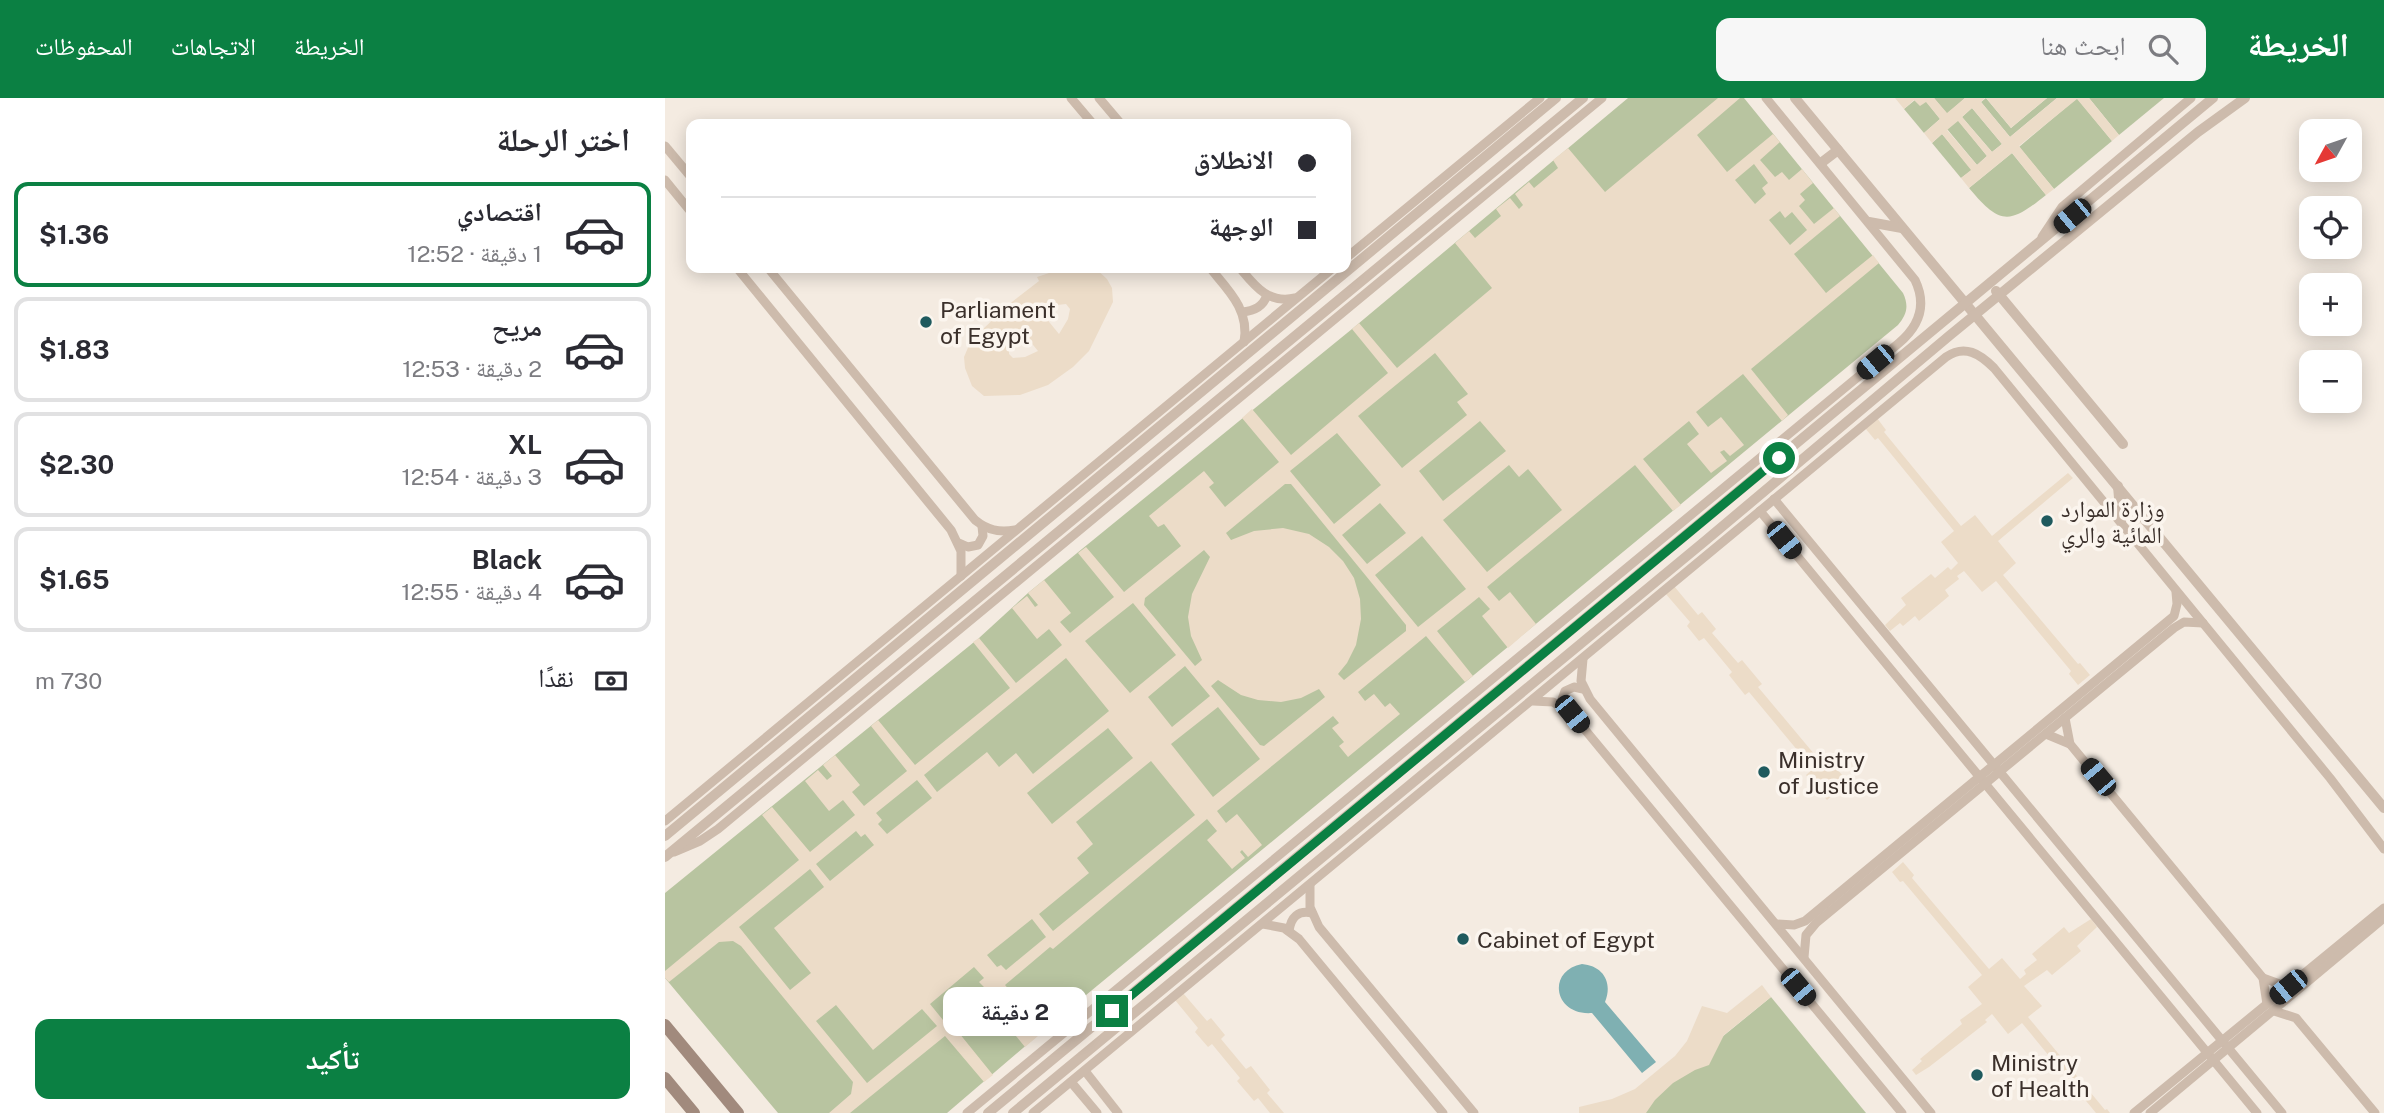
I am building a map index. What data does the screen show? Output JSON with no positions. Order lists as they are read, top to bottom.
{
  "places": [
    "Parliament of Egypt",
    "وزارة الموارد المائية والري",
    "Ministry of Justice",
    "Cabinet of Egypt",
    "Ministry of Health"
  ],
  "north": "bottom left",
  "page": {
    "header": "الخريطة",
    "search": "ابحث هنا",
    "nav": ["الخريطة", "الاتجاهات", "المحفوظات"],
    "heading": "اختر الرحلة",
    "map_buttons": ["+", "−"],
    "banner": ["الانطلاق", "الوجهة"],
    "list": [
      {
        "name": "اقتصادي",
        "note": "1 دقيقة · 12:52",
        "value": "$1.36"
      },
      {
        "name": "مريح",
        "note": "2 دقيقة · 12:53",
        "value": "$1.83"
      },
      {
        "name": "XL",
        "note": "3 دقيقة · 12:54",
        "value": "$2.30"
      },
      {
        "name": "Black",
        "note": "4 دقيقة · 12:55",
        "value": "$1.65"
      }
    ],
    "pay": ["نقدًا", "730 m"],
    "bubble": "2 دقيقة",
    "buttons": "تأكيد"
  }
}
